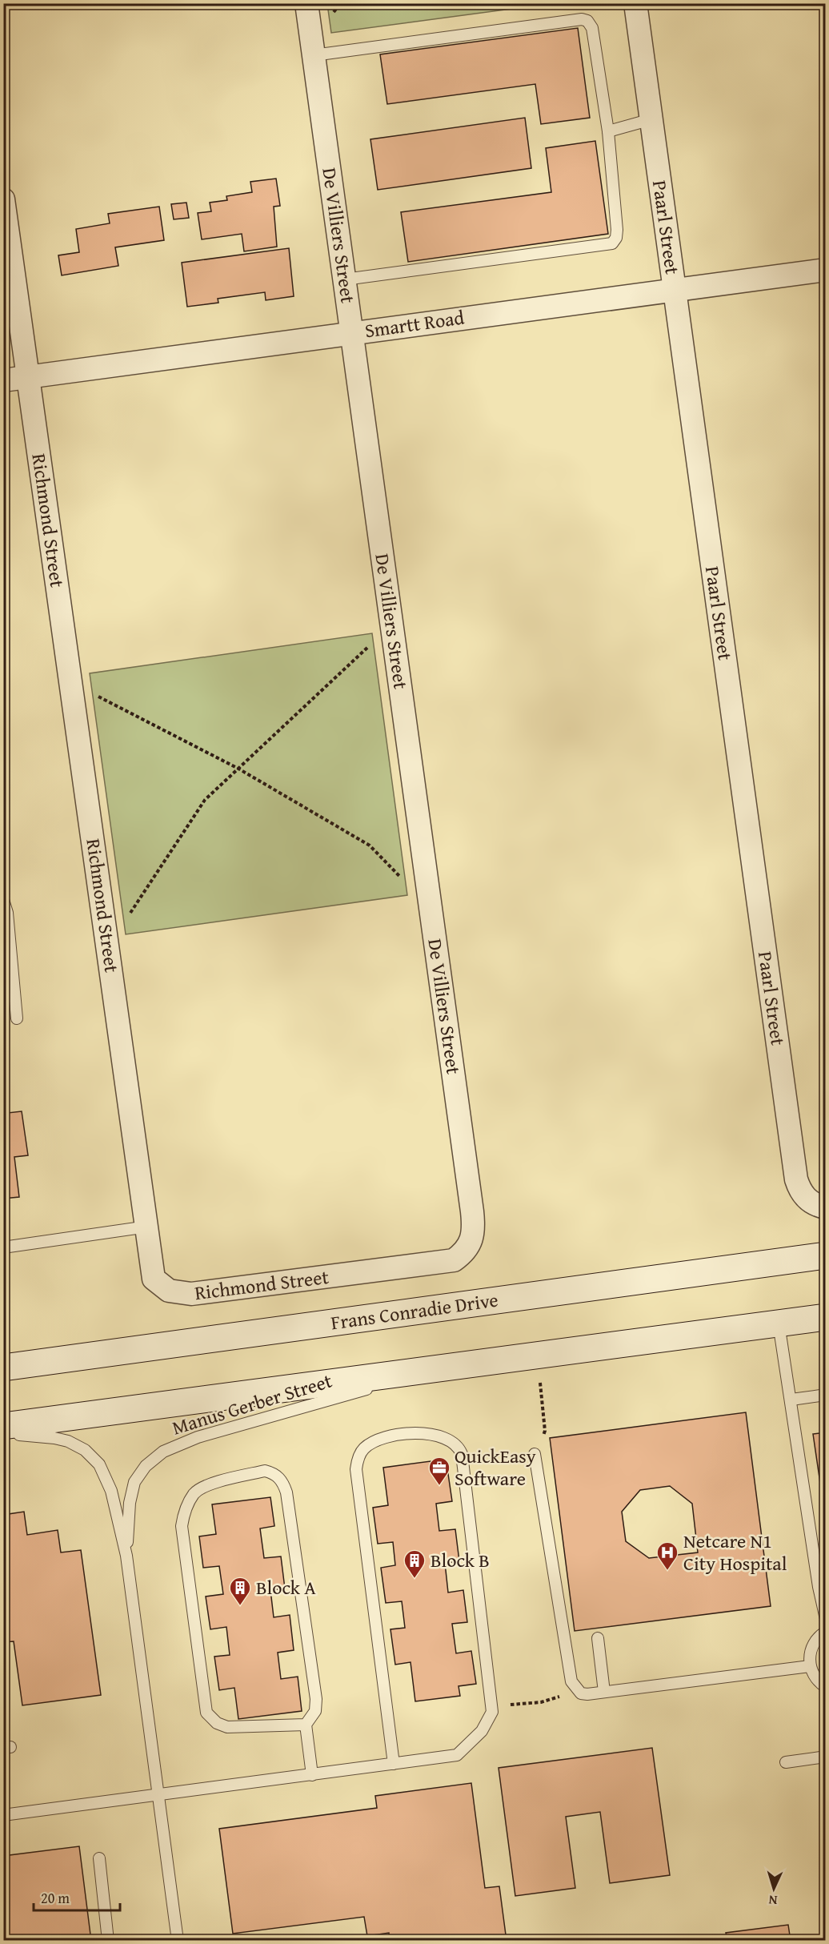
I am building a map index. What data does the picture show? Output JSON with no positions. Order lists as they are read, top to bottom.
{
  "streets": {
    "main road": ["Frans Conradie Drive"],
    "street": [
      "Paarl Street",
      "De Villiers Street",
      "Smartt Road",
      "Richmond Street"
    ],
    "lane": ["Manus Gerber Street"]
  },
  "crossings": [
    ["Paarl Street", "Smartt Road"],
    ["De Villiers Street", "Smartt Road"],
    ["De Villiers Street", "Richmond Street"],
    ["Smartt Road", "Richmond Street"]
  ],
  "places": {
    "office": ["QuickEasy Software"],
    "hospital": ["Netcare N1 City Hospital"],
    "building": ["Block B", "Block A"]
  },
  "scale_bar": "20 m",
  "north": "bottom"
}
